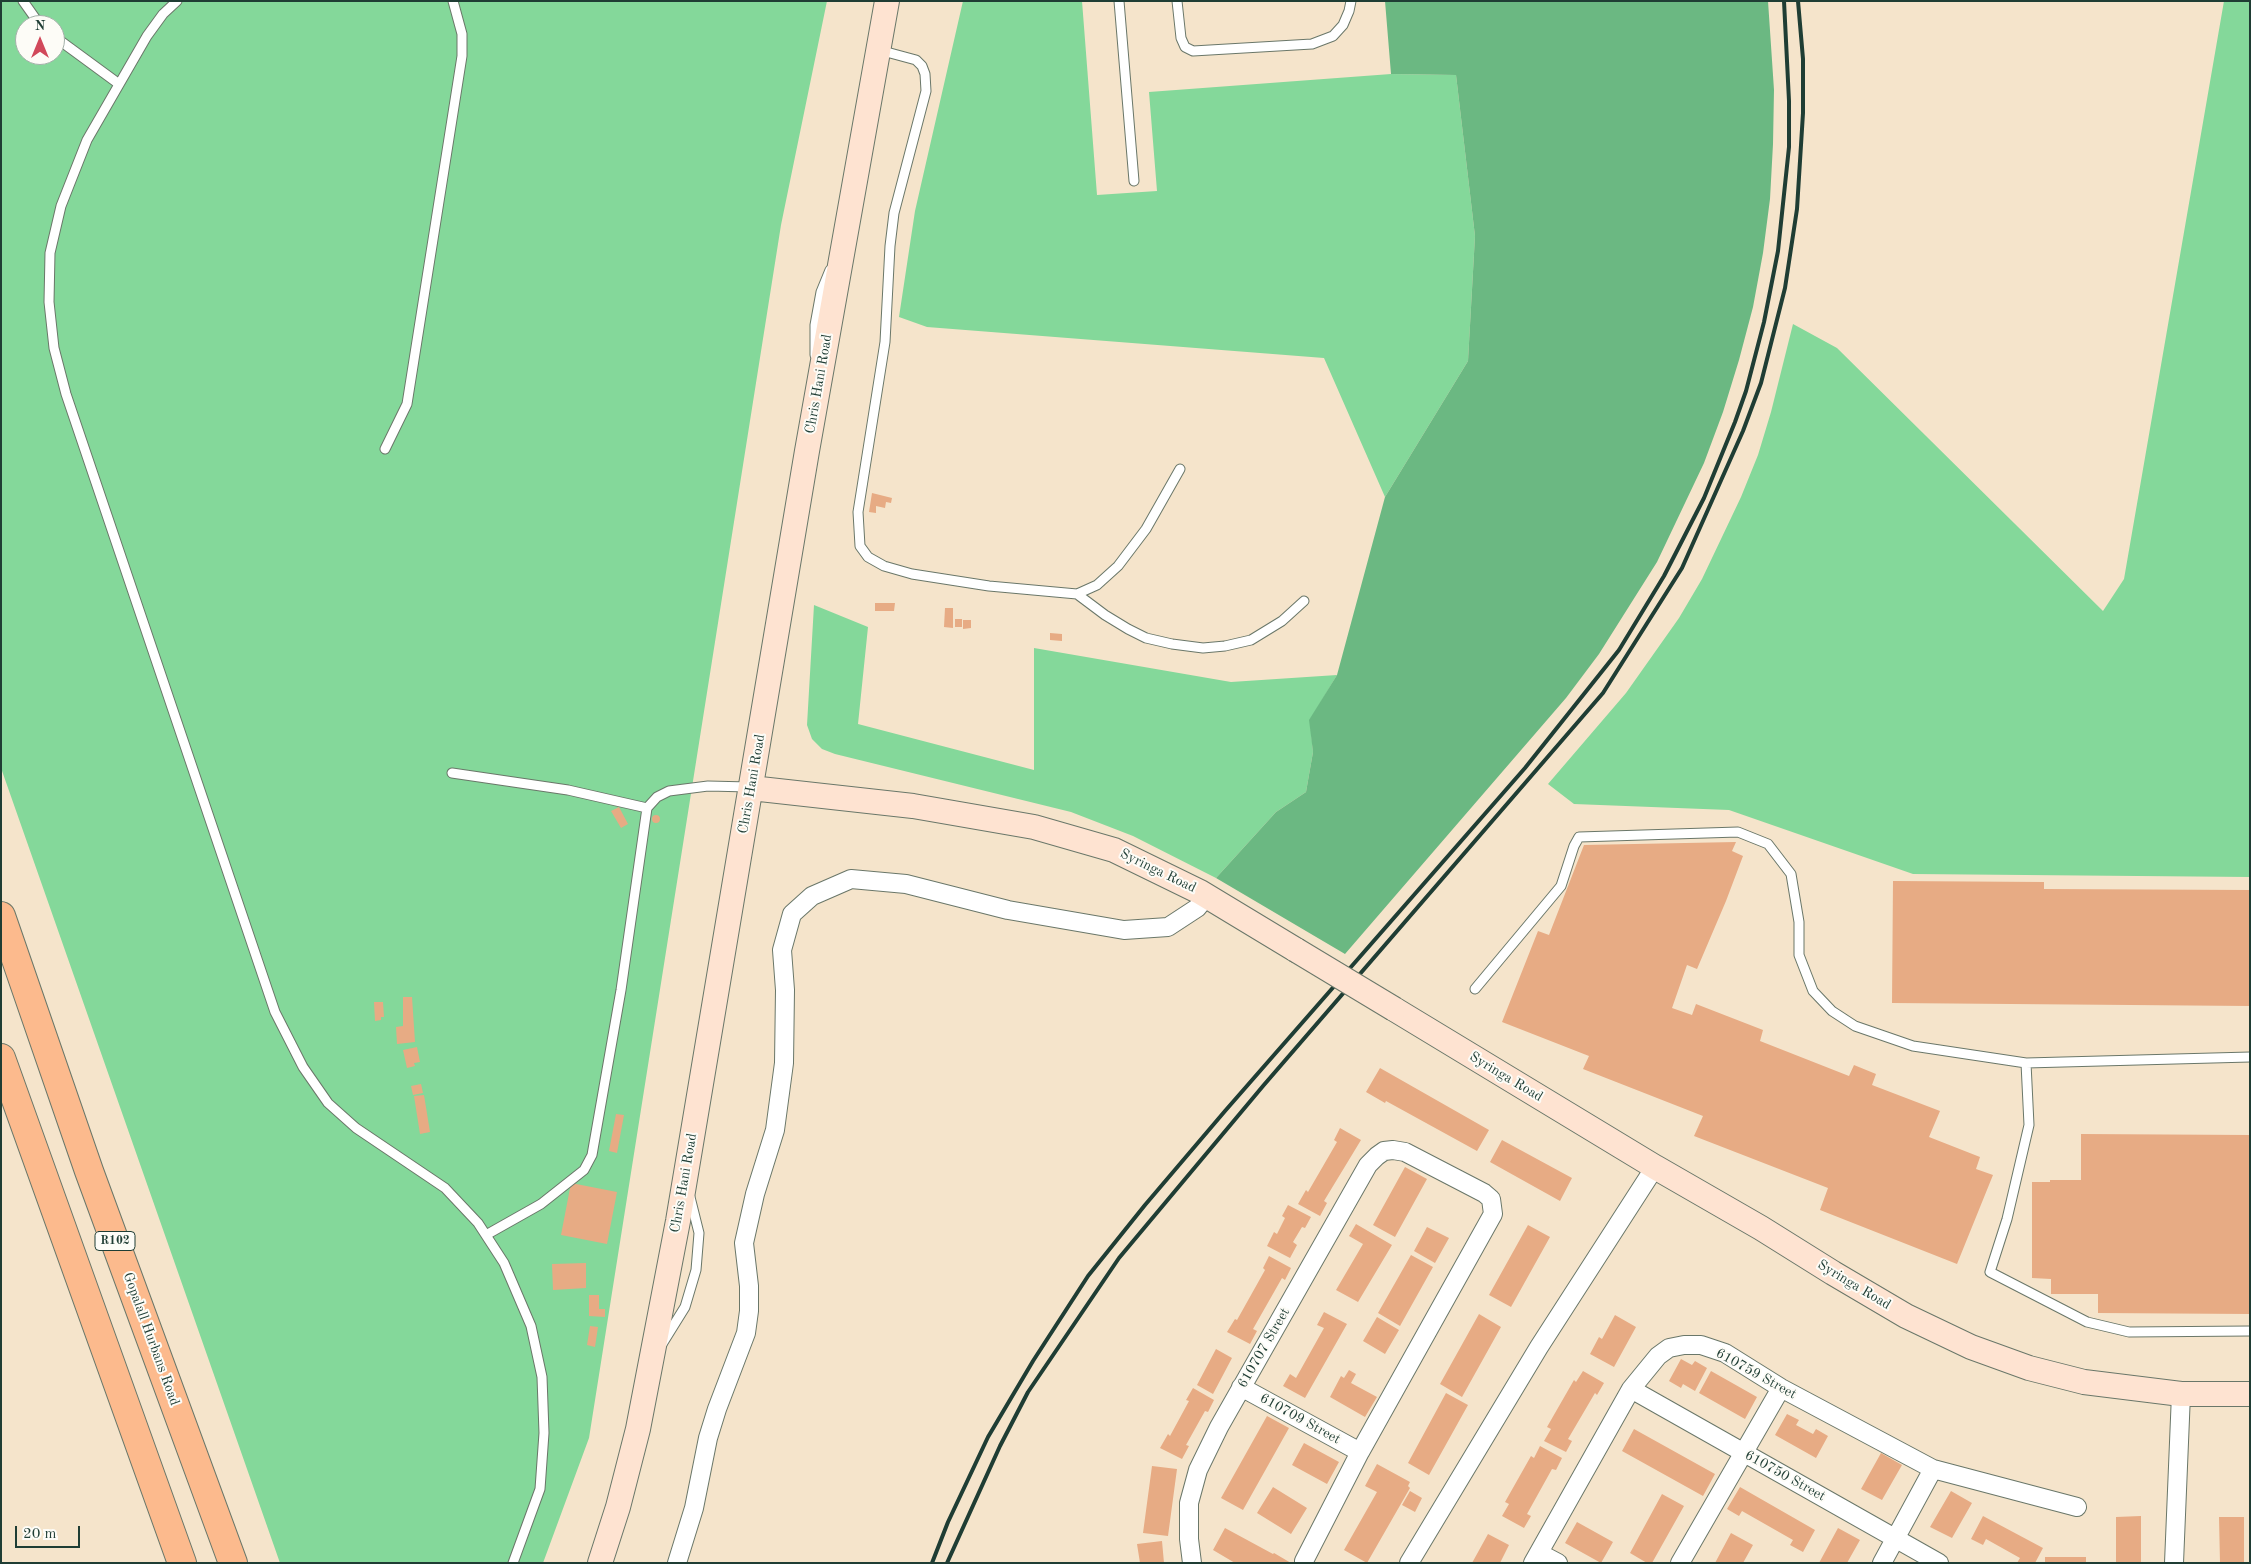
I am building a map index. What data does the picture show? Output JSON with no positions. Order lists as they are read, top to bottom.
{
  "streets": {
    "highway": ["R102", "Gopalall Hurbans Road"],
    "street": [
      "Chris Hani Road",
      "Syringa Road",
      "610707 Street",
      "610759 Street",
      "610709 Street",
      "610750 Street"
    ]
  },
  "crossings": [
    ["Chris Hani Road", "Syringa Road"],
    ["610707 Street", "610709 Street"],
    ["610759 Street", "610750 Street"]
  ],
  "scale_bar": "20 m",
  "north": "top"
}
